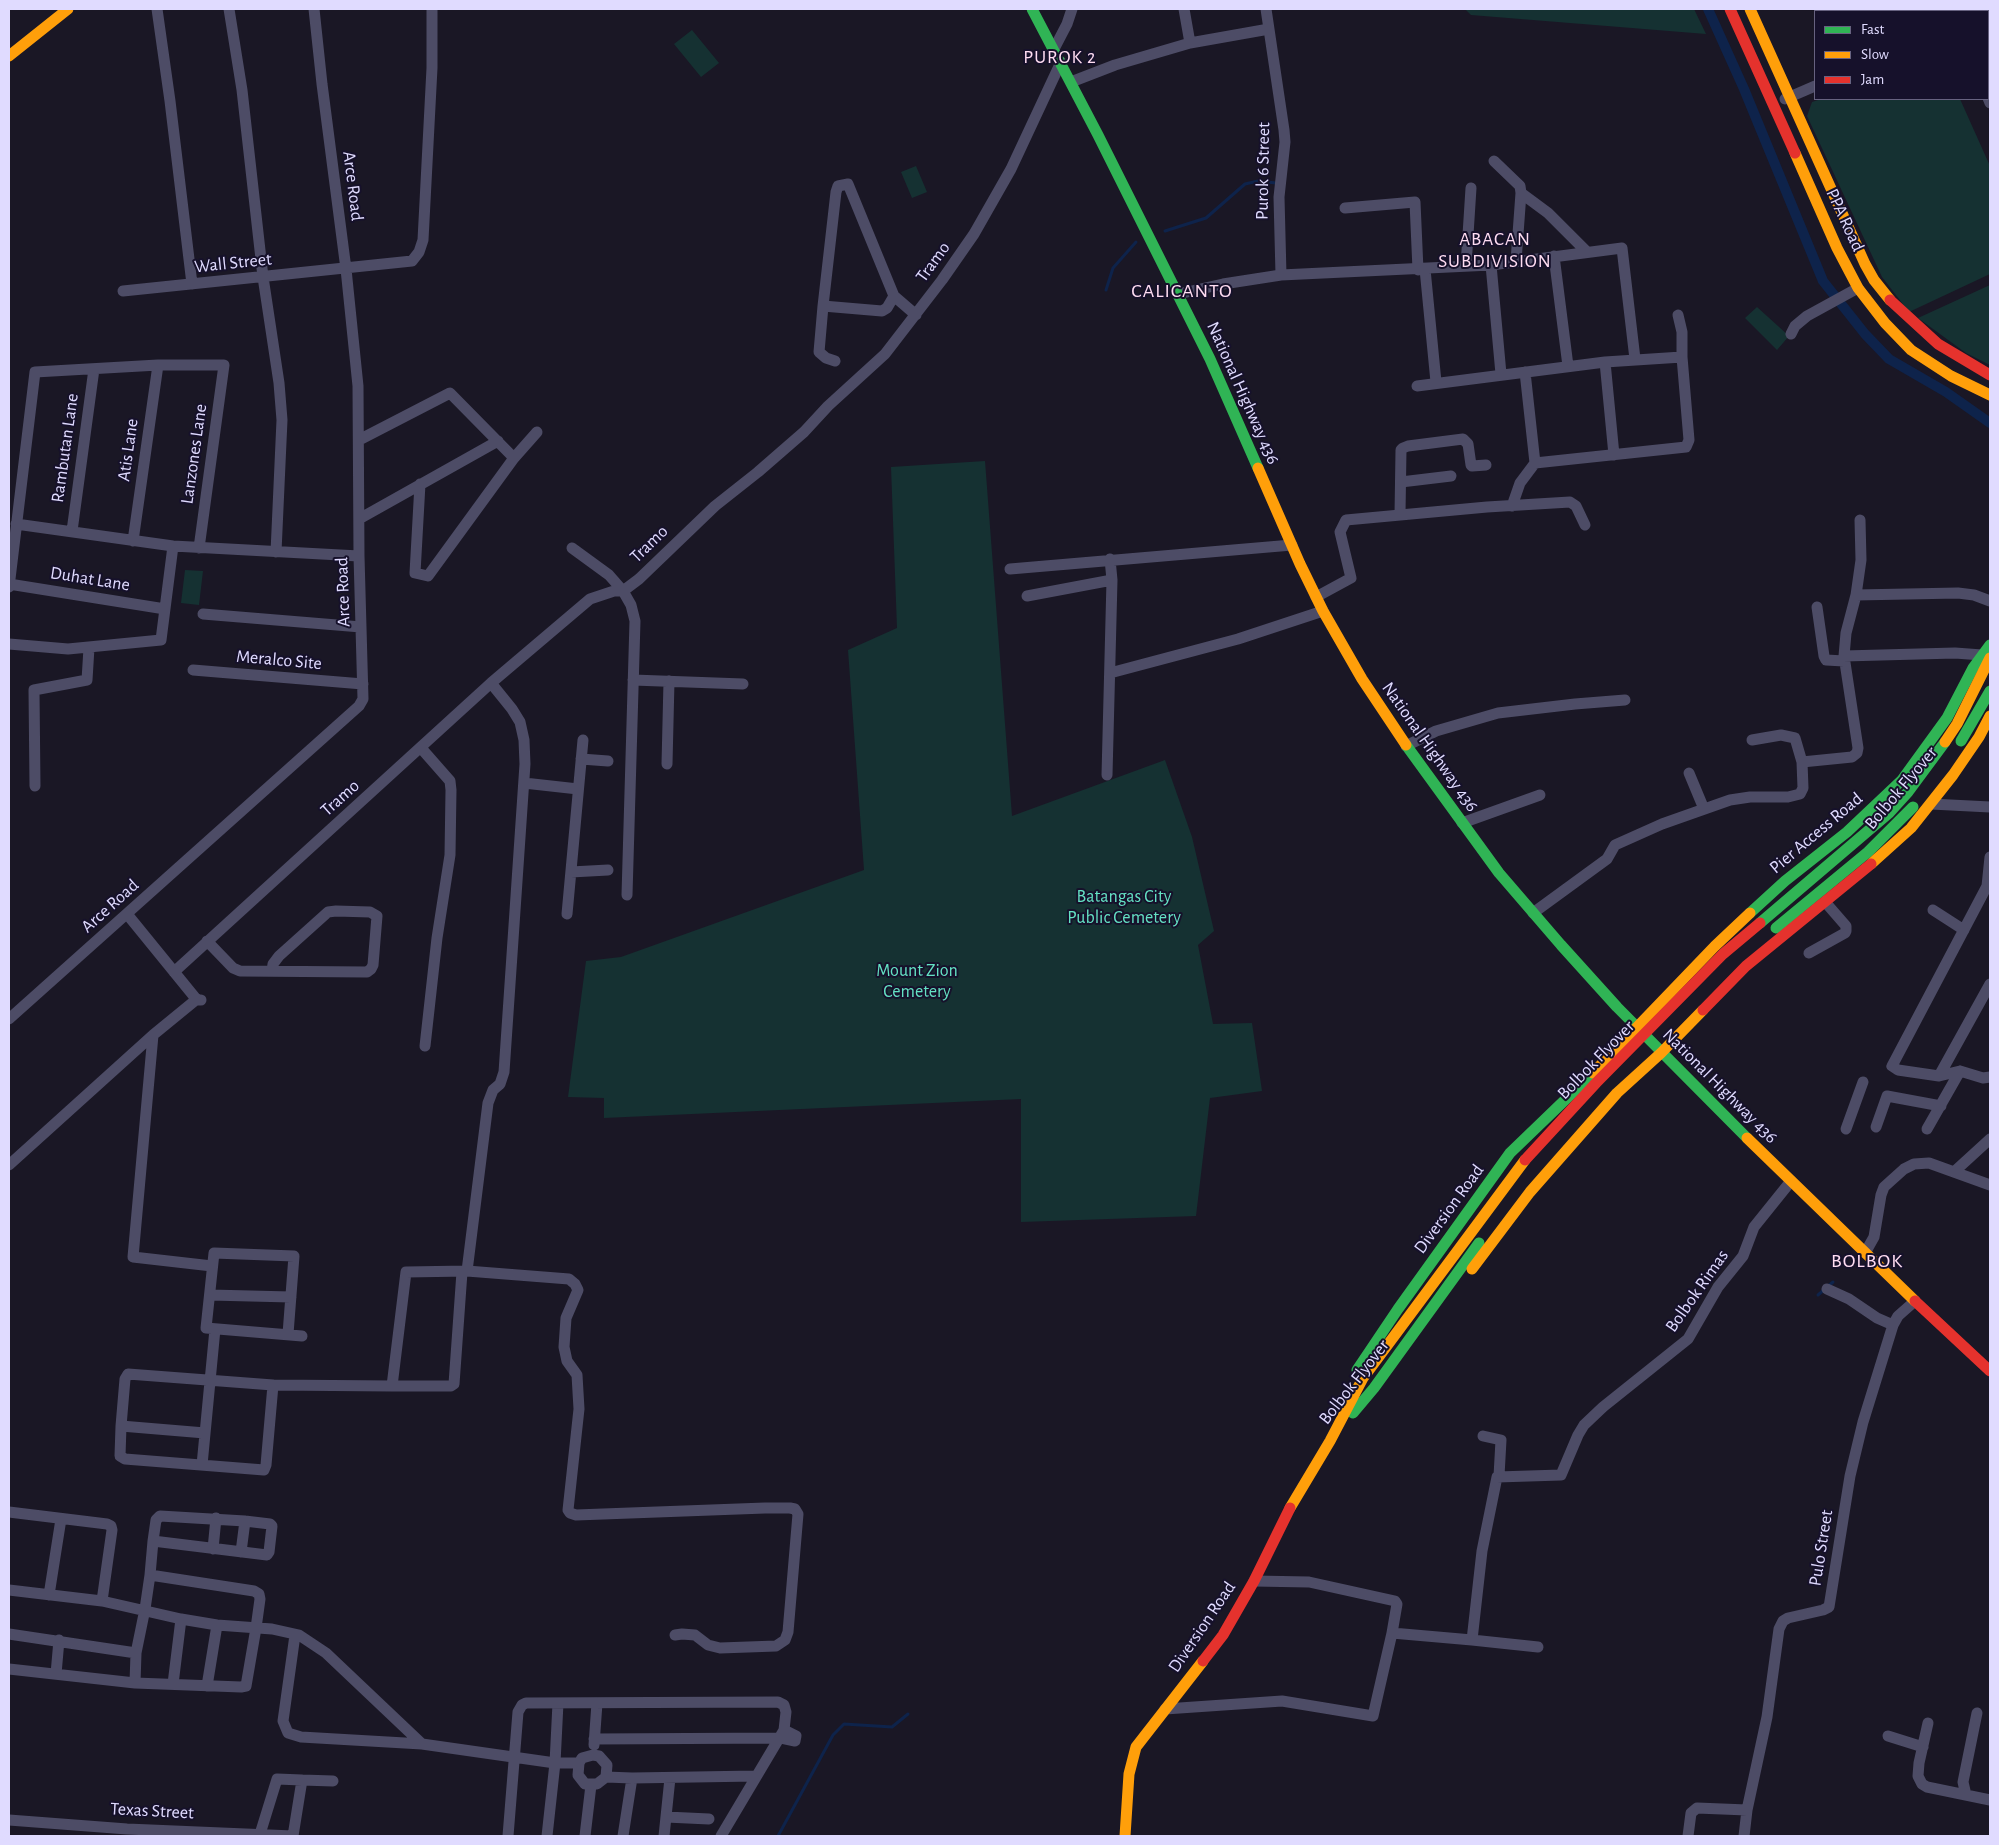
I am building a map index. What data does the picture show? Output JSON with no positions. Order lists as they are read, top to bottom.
{
  "streets": {
    "main road": [
      "PPA Road",
      "National Highway 436",
      "Bolbok Flyover",
      "Pier Access Road",
      "Diversion Road"
    ],
    "street": [
      "Purok 6 Street",
      "Arce Road",
      "Tramo",
      "Wall Street",
      "Rambutan Lane",
      "Atis Lane",
      "Lanzones Lane",
      "Duhat Lane",
      "Meralco Site",
      "Bolbok Rimas",
      "Pulo Street",
      "Texas Street"
    ]
  },
  "crossings": [
    ["Arce Road", "Wall Street"],
    ["Arce Road", "Meralco Site"],
    ["Tramo", "National Highway 436"],
    ["National Highway 436", "Pier Access Road"],
    ["National Highway 436", "Diversion Road"],
    ["National Highway 436", "Bolbok Rimas"],
    ["National Highway 436", "Pulo Street"],
    ["Atis Lane", "Lanzones Lane"],
    ["Bolbok Flyover", "Pier Access Road"],
    ["Bolbok Flyover", "Diversion Road"],
    ["Pier Access Road", "Diversion Road"]
  ],
  "districts": [
    "PUROK 2",
    "ABACAN SUBDIVISION",
    "CALICANTO",
    "BOLBOK"
  ],
  "parks": ["Batangas City Public Cemetery", "Mount Zion Cemetery"],
  "legend": ["Fast", "Slow", "Jam"]
}
